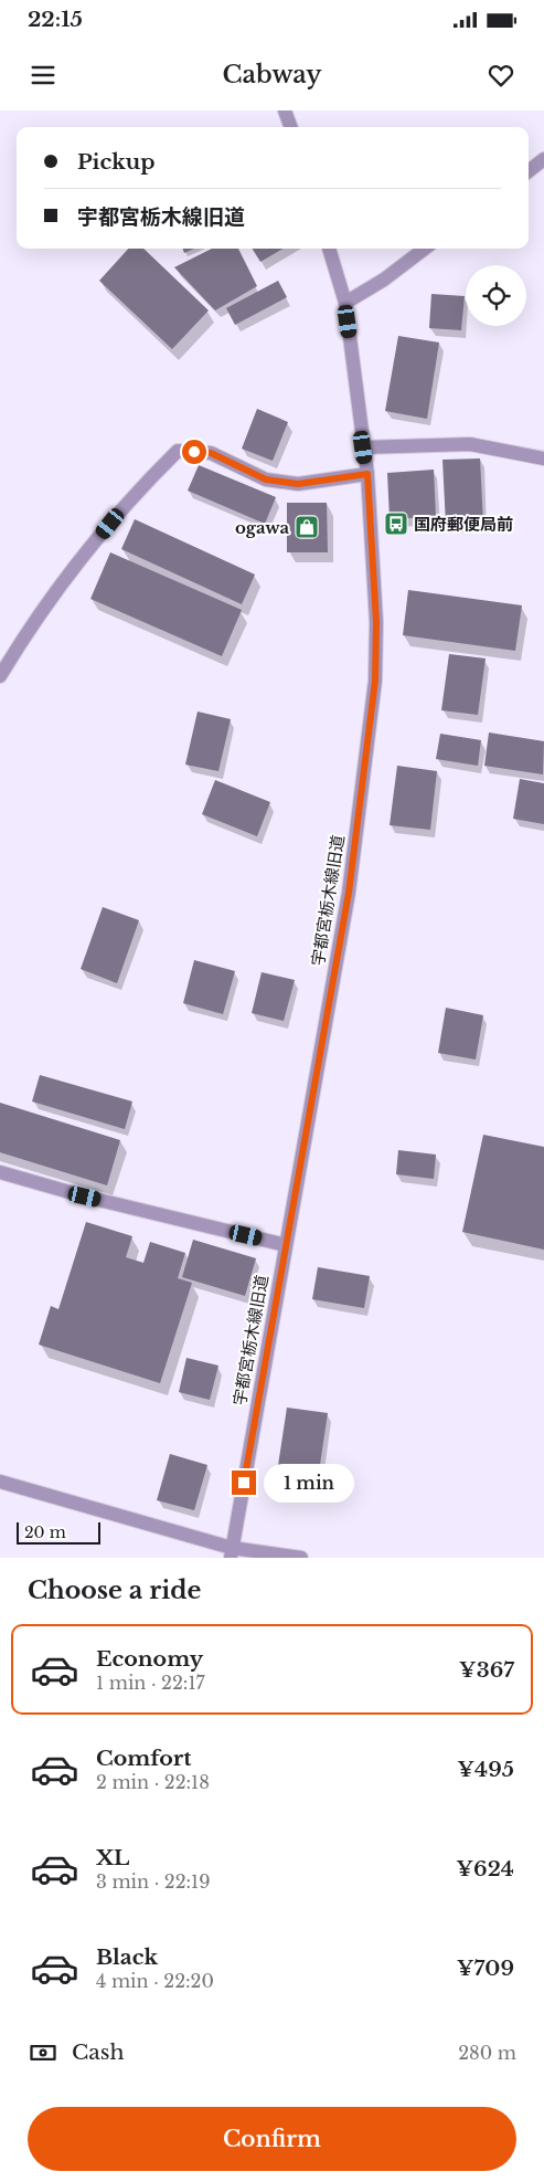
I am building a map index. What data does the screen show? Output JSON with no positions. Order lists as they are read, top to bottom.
{
  "streets": {
    "street": ["宇都宮栃木線旧道"]
  },
  "places": {
    "bus stop": ["国府郵便局前"],
    "shop": ["ogawa"]
  },
  "scale_bar": "20 m",
  "page": {
    "status": "22:15",
    "header": "Cabway",
    "banner": ["Pickup", "宇都宮栃木線旧道"],
    "bubble": "1 min",
    "scale": "20 m",
    "heading": "Choose a ride",
    "list": [
      {
        "name": "Economy",
        "note": "1 min · 22:17",
        "value": "¥367"
      },
      {
        "name": "Comfort",
        "note": "2 min · 22:18",
        "value": "¥495"
      },
      {
        "name": "XL",
        "note": "3 min · 22:19",
        "value": "¥624"
      },
      {
        "name": "Black",
        "note": "4 min · 22:20",
        "value": "¥709"
      }
    ],
    "pay": ["Cash", "280 m"],
    "buttons": "Confirm"
  }
}
